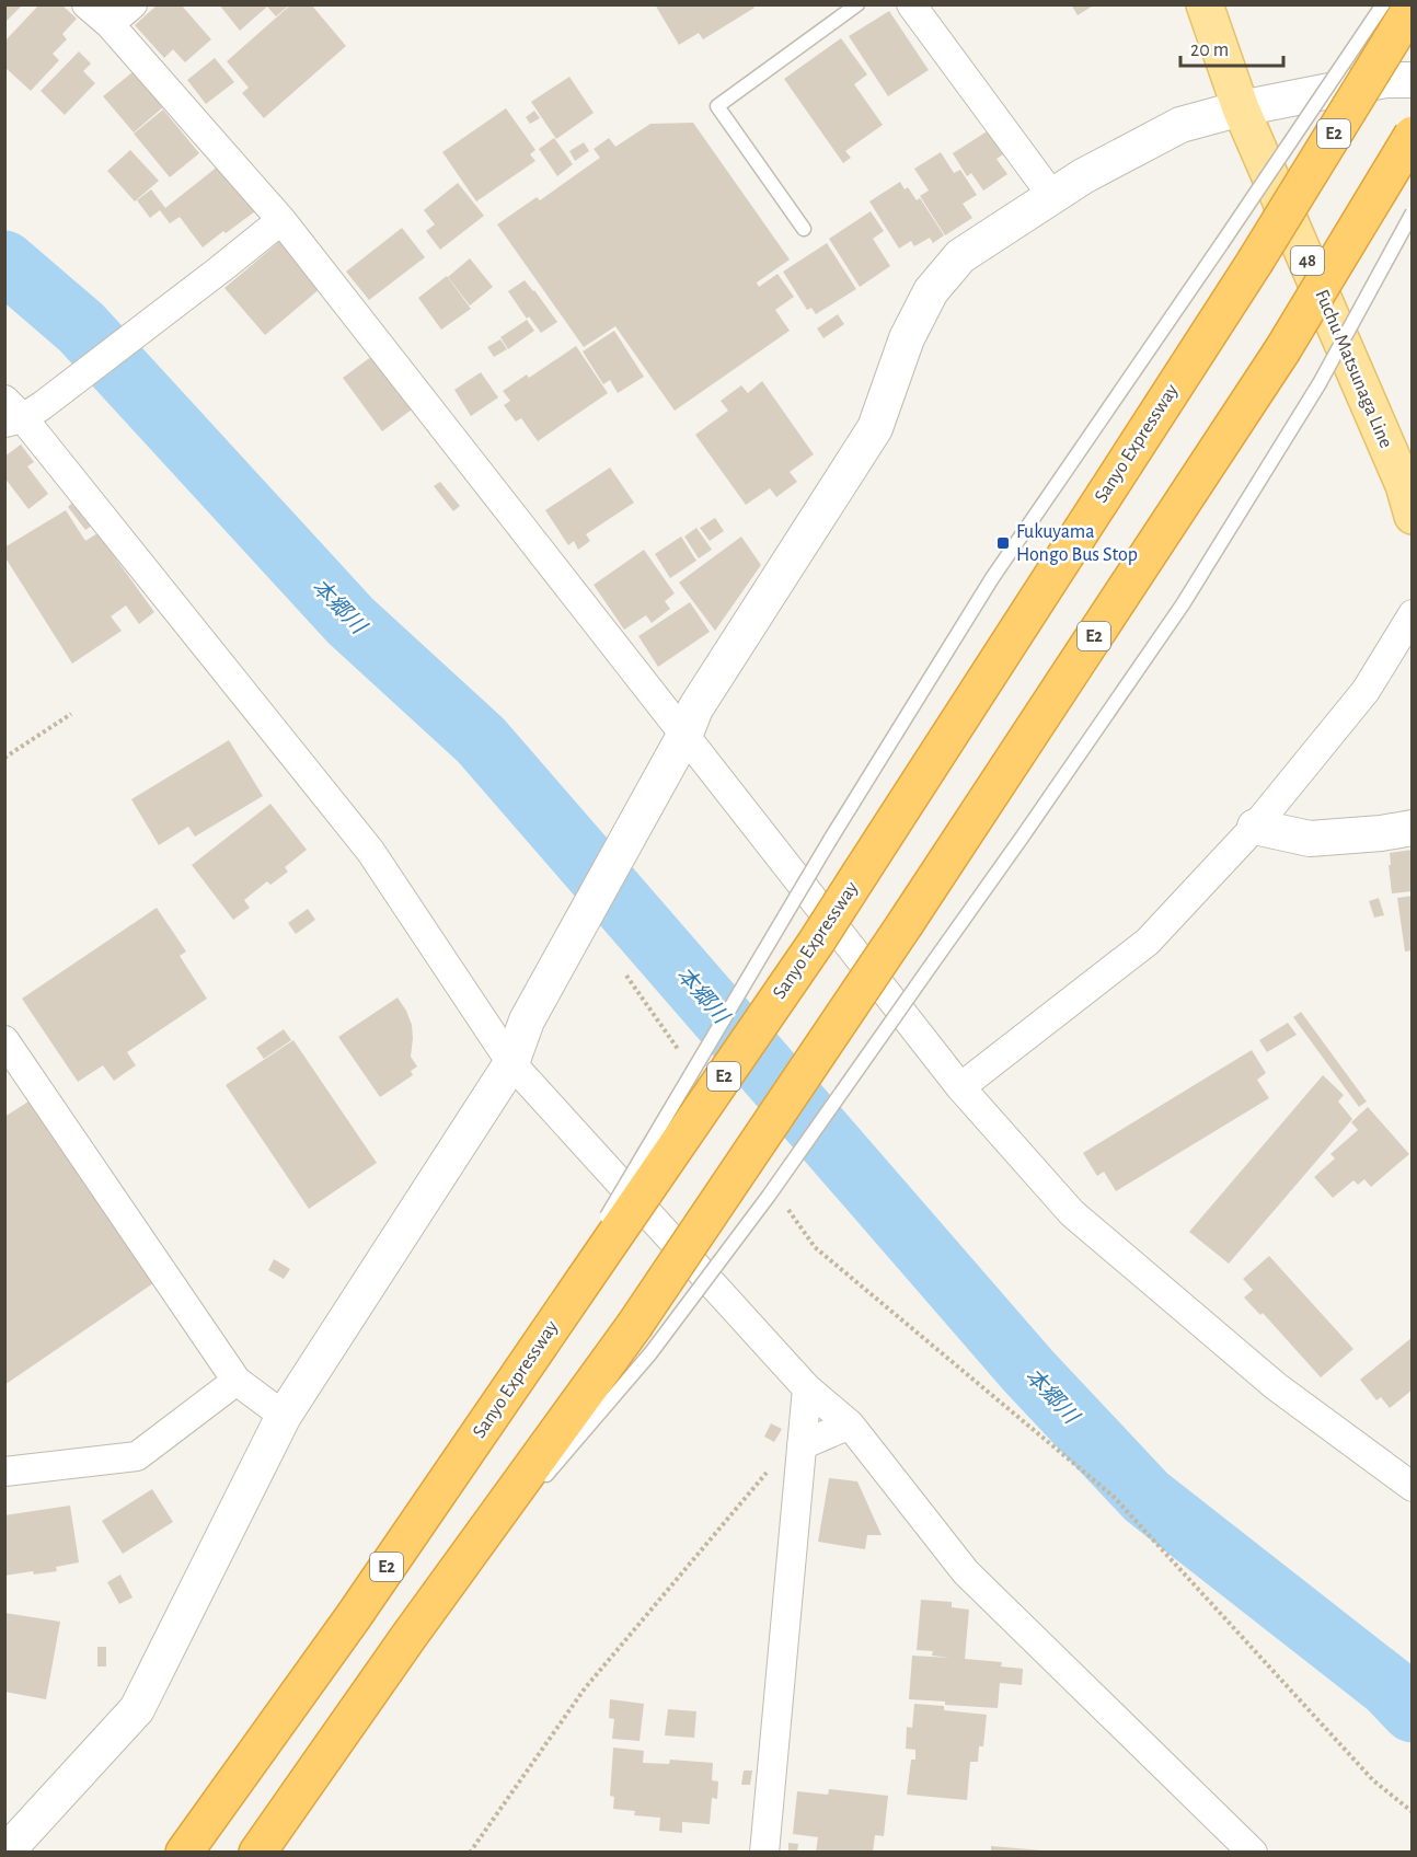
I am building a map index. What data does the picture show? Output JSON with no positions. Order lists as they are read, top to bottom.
{
  "streets": {
    "highway": ["E2", "Sanyo Expressway"],
    "main road": ["48", "Fuchu Matsunaga Line"]
  },
  "water": ["本郷川"],
  "places": {
    "transit": ["Fukuyama Hongo Bus Stop"]
  },
  "scale_bar": "20 m"
}
